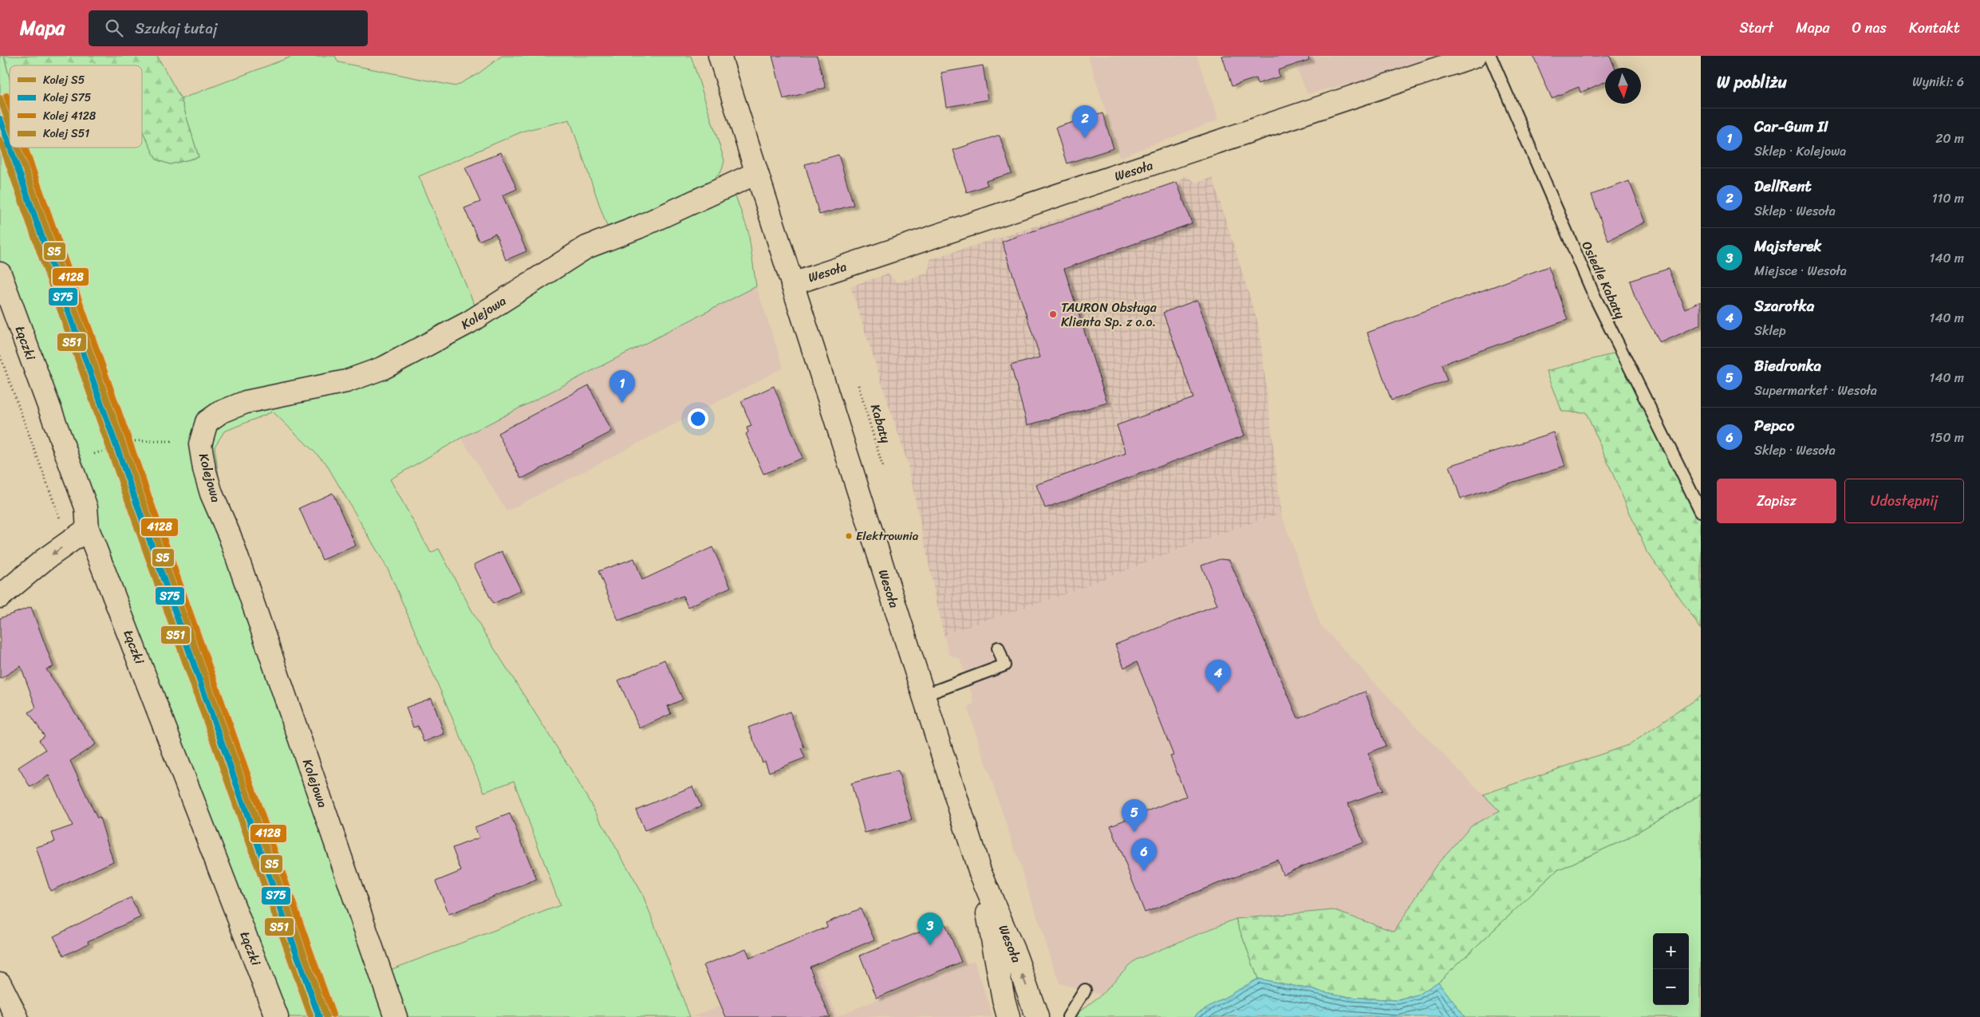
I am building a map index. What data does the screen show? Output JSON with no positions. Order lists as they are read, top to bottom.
{
  "streets": {
    "street": ["Wesoła", "Kolejowa", "Łączki"],
    "lane": ["Osiedle Kabaty"],
    "path": ["Kabaty"]
  },
  "crossings": [
    ["Wesoła", "Kolejowa"]
  ],
  "places": ["TAURON Obsługa Klienta Sp. z o.o.", "Elektrownia"],
  "lines": [
    "rail line 4128",
    "rail line S5",
    "rail line S75",
    "rail line S51"
  ],
  "legend": [
    "Kolej S5",
    "Kolej S75",
    "Kolej 4128",
    "Kolej S51"
  ],
  "north": "bottom",
  "page": {
    "header": "Mapa",
    "search": "Szukaj tutaj",
    "nav": [
      "Start",
      "Mapa",
      "O nas",
      "Kontakt"
    ],
    "heading": ["W pobliżu", "Wyniki: 6"],
    "pins": [
      "2",
      "1",
      "4",
      "5",
      "6",
      "3"
    ],
    "list": [
      {
        "mark": "1",
        "name": "Car-Gum II",
        "note": "Sklep · Kolejowa",
        "value": "20 m"
      },
      {
        "mark": "2",
        "name": "DellRent",
        "note": "Sklep · Wesoła",
        "value": "110 m"
      },
      {
        "mark": "3",
        "name": "Majsterek",
        "note": "Miejsce · Wesoła",
        "value": "140 m"
      },
      {
        "mark": "4",
        "name": "Szarotka",
        "note": "Sklep",
        "value": "140 m"
      },
      {
        "mark": "5",
        "name": "Biedronka",
        "note": "Supermarket · Wesoła",
        "value": "140 m"
      },
      {
        "mark": "6",
        "name": "Pepco",
        "note": "Sklep · Wesoła",
        "value": "150 m"
      }
    ],
    "buttons": ["Zapisz", "Udostępnij"],
    "map_buttons": ["+", "−"]
  }
}
